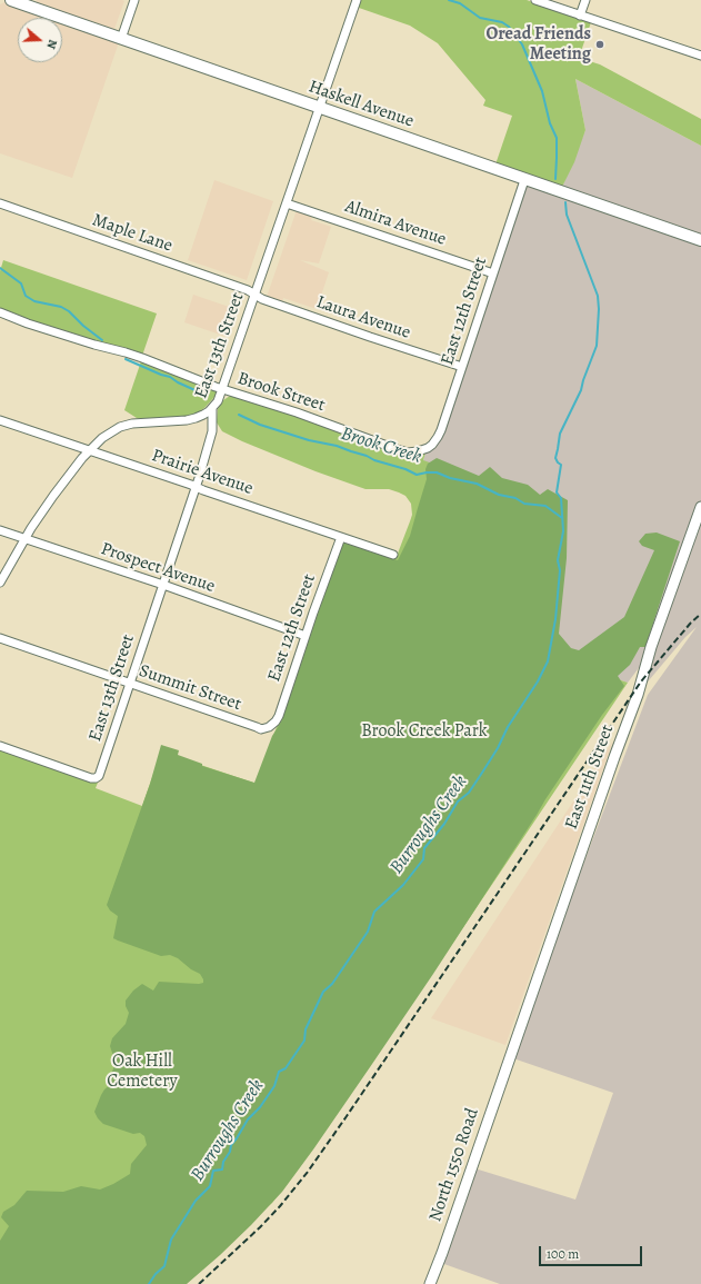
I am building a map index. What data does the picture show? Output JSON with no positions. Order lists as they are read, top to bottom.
{
  "streets": {
    "main road": ["Haskell Avenue"],
    "street": [
      "Almira Avenue",
      "Maple Lane",
      "East 12th Street",
      "Laura Avenue",
      "East 13th Street",
      "Brook Street",
      "Prairie Avenue",
      "Prospect Avenue",
      "Summit Street",
      "East 11th Street",
      "North 1550 Road"
    ]
  },
  "crossings": [
    ["Haskell Avenue", "East 12th Street"],
    ["Haskell Avenue", "East 13th Street"],
    ["Almira Avenue", "East 12th Street"],
    ["Almira Avenue", "East 13th Street"],
    ["Maple Lane", "Laura Avenue"],
    ["Maple Lane", "East 13th Street"],
    ["East 12th Street", "Laura Avenue"],
    ["East 12th Street", "Brook Street"],
    ["East 12th Street", "Prairie Avenue"],
    ["East 12th Street", "Prospect Avenue"],
    ["East 12th Street", "Summit Street"],
    ["Laura Avenue", "East 13th Street"],
    ["East 13th Street", "Brook Street"],
    ["East 13th Street", "Prairie Avenue"],
    ["East 13th Street", "Prospect Avenue"],
    ["East 13th Street", "Summit Street"],
    ["East 11th Street", "North 1550 Road"]
  ],
  "water": ["Brook Creek", "Burroughs Creek"],
  "parks": ["Brook Creek Park", "Oak Hill Cemetery"],
  "places": ["Oread Friends Meeting"],
  "scale_bar": "100 m",
  "north": "right"
}
